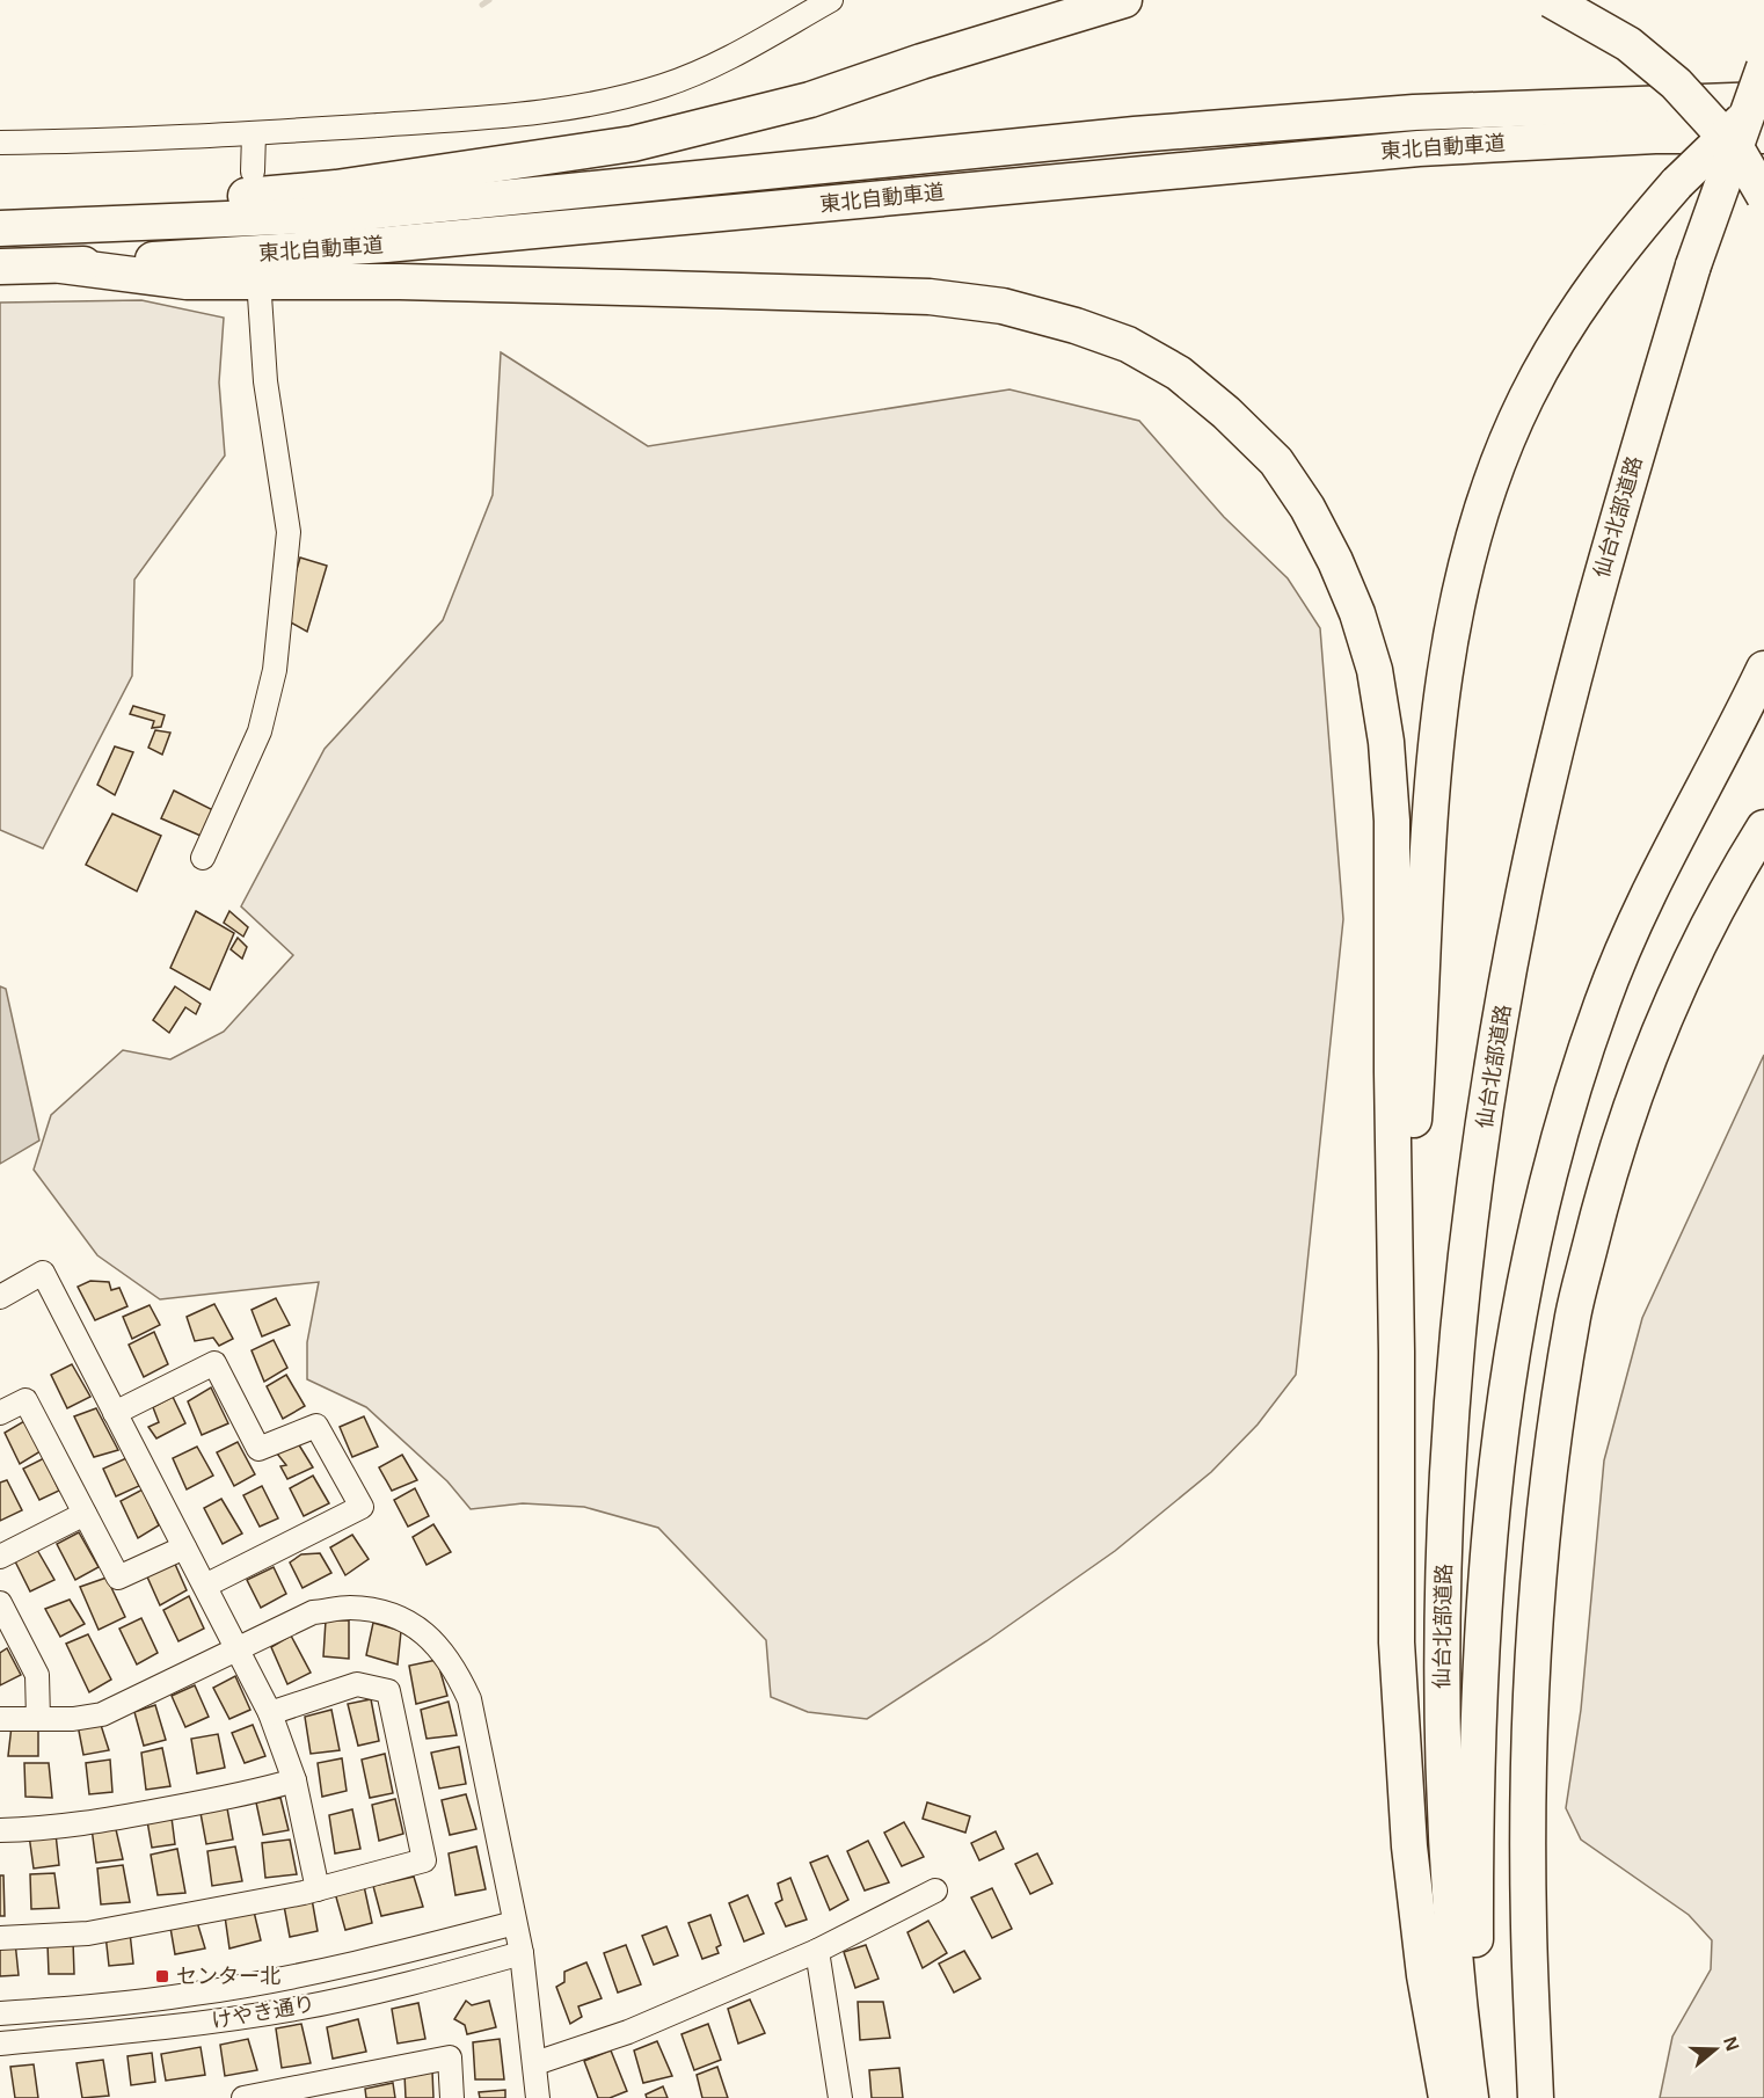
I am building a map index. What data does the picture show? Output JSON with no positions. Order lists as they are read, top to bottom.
{
  "streets": {
    "highway": ["東北自動車道", "仙台北部道路"],
    "street": ["けやき通り"]
  },
  "places": {
    "transit": ["センター北"]
  },
  "north": "right"
}
